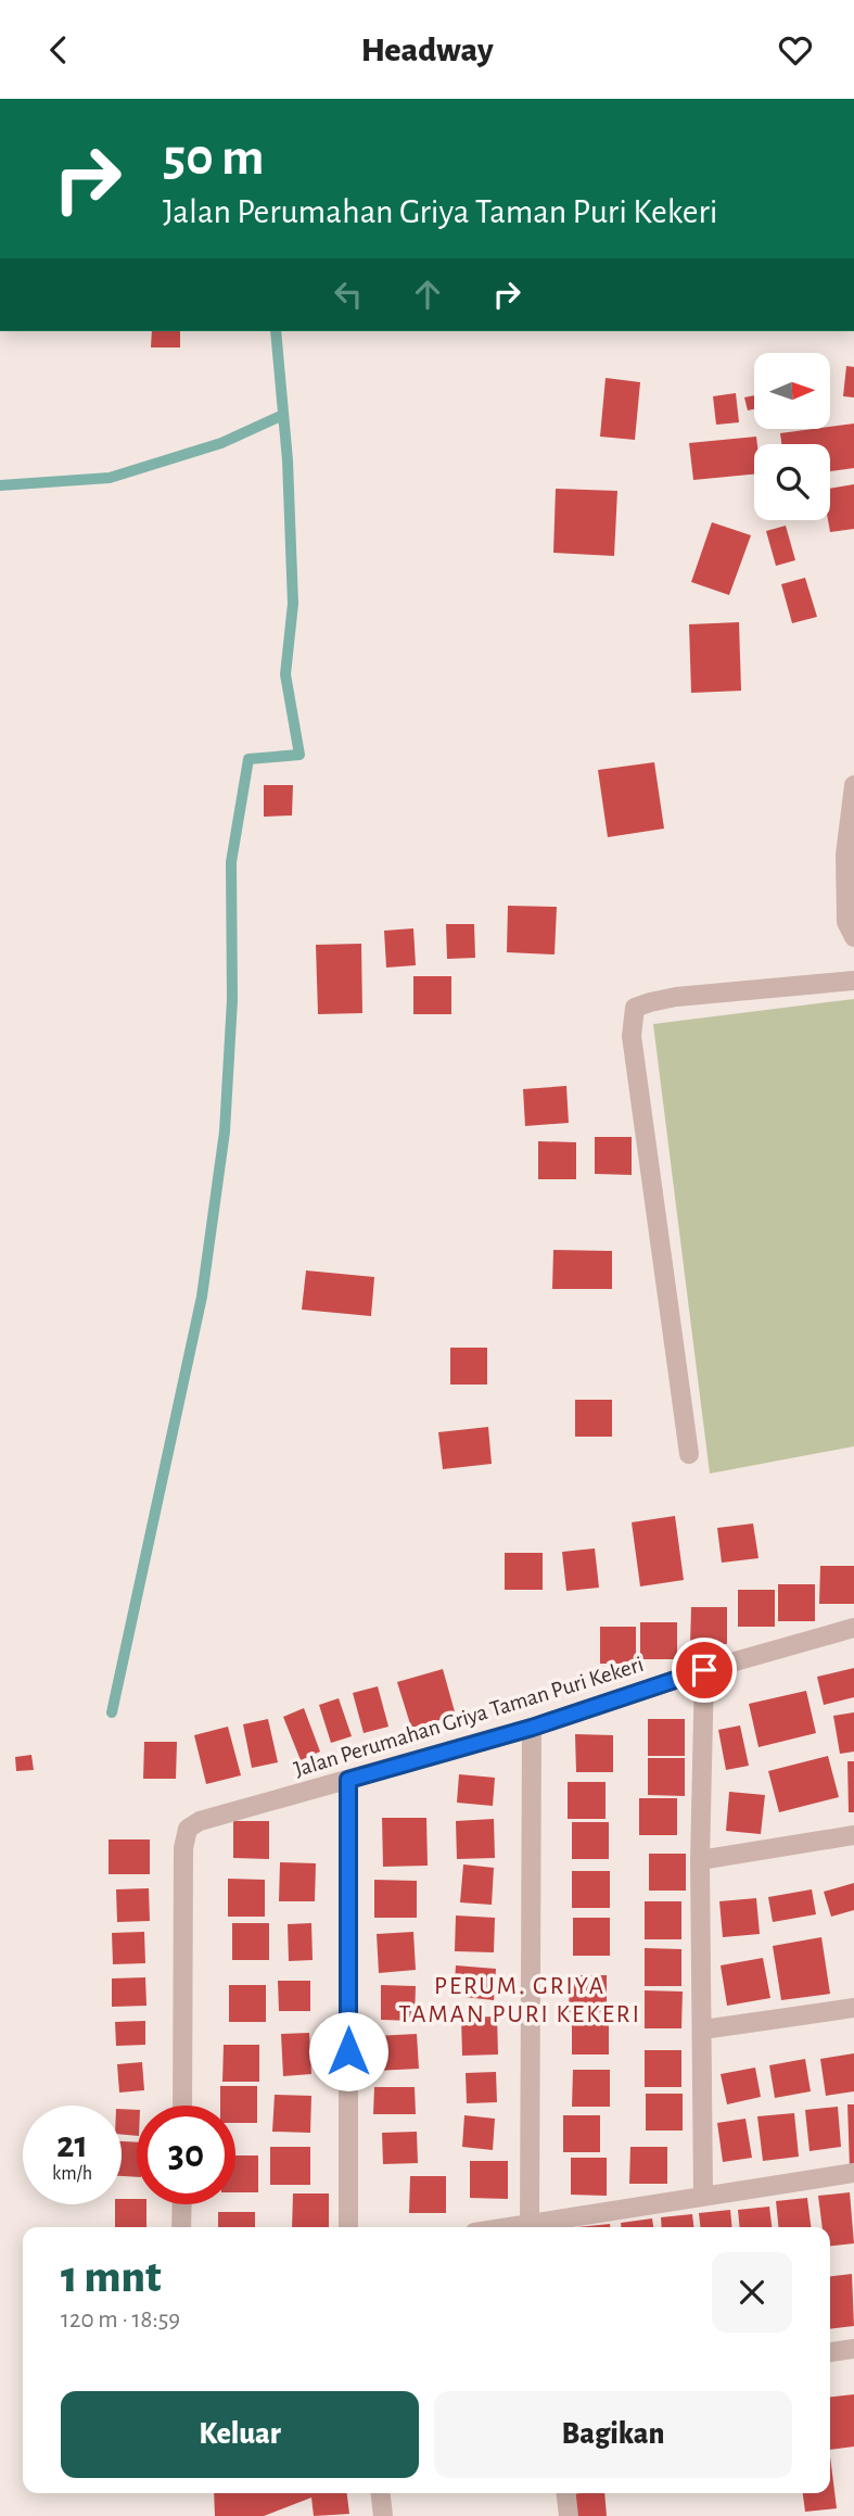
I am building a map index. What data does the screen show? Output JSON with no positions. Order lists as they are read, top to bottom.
{
  "streets": {
    "street": ["Jalan Perumahan Griya Taman Puri Kekeri"]
  },
  "districts": ["PERUM. GRIYA TAMAN PURI KEKERI"],
  "north": "right",
  "page": {
    "header": "Headway",
    "turn": ["50 m", "Jalan Perumahan Griya Taman Puri Kekeri"],
    "speed": "21 km/h",
    "limit": "30",
    "heading": ["1 mnt", "120 m · 18:59"],
    "buttons": ["Keluar", "Bagikan"]
  }
}
